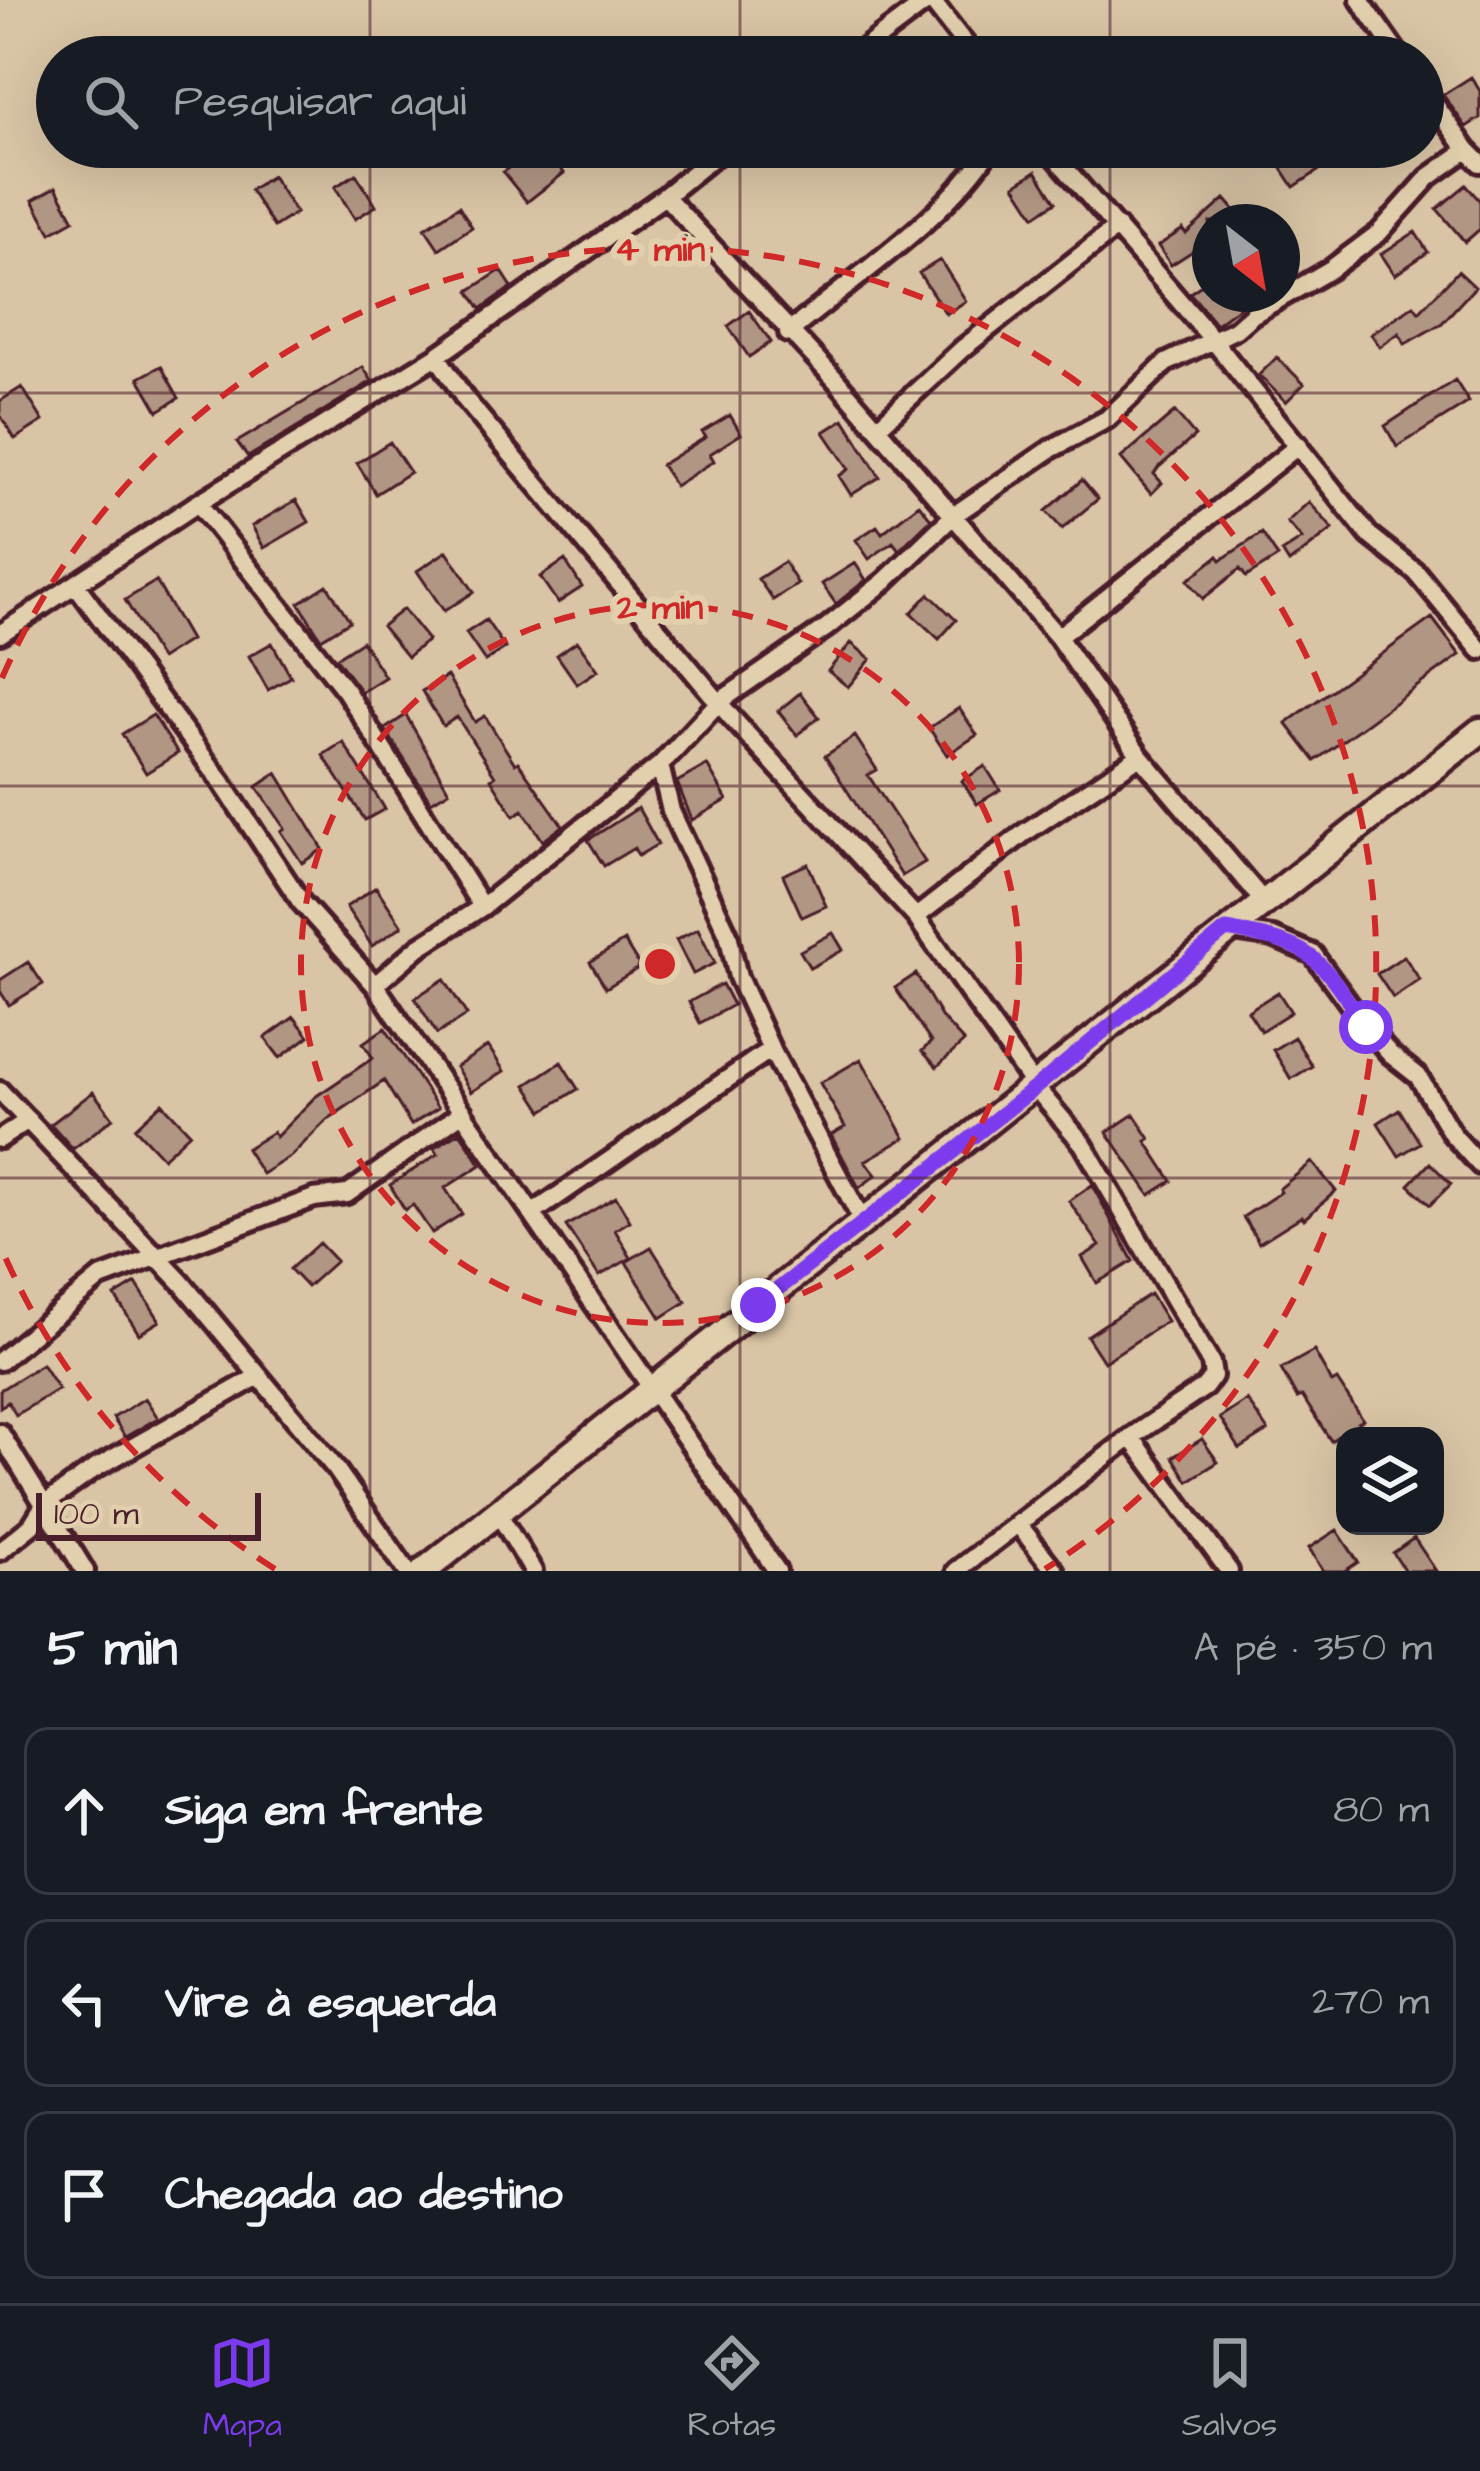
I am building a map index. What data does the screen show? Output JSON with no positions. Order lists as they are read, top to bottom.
{
  "scale_bar": "100 m",
  "north": "bottom right",
  "page": {
    "search": "Pesquisar aqui",
    "scale": "100 m",
    "heading": ["5 min", "A pé · 350 m"],
    "list": [
      ["Siga em frente", "80 m"],
      ["Vire à esquerda", "270 m"],
      "Chegada ao destino"
    ],
    "nav": ["Mapa", "Rotas", "Salvos"]
  },
  "rings": ["4 min", "2 min"]
}
